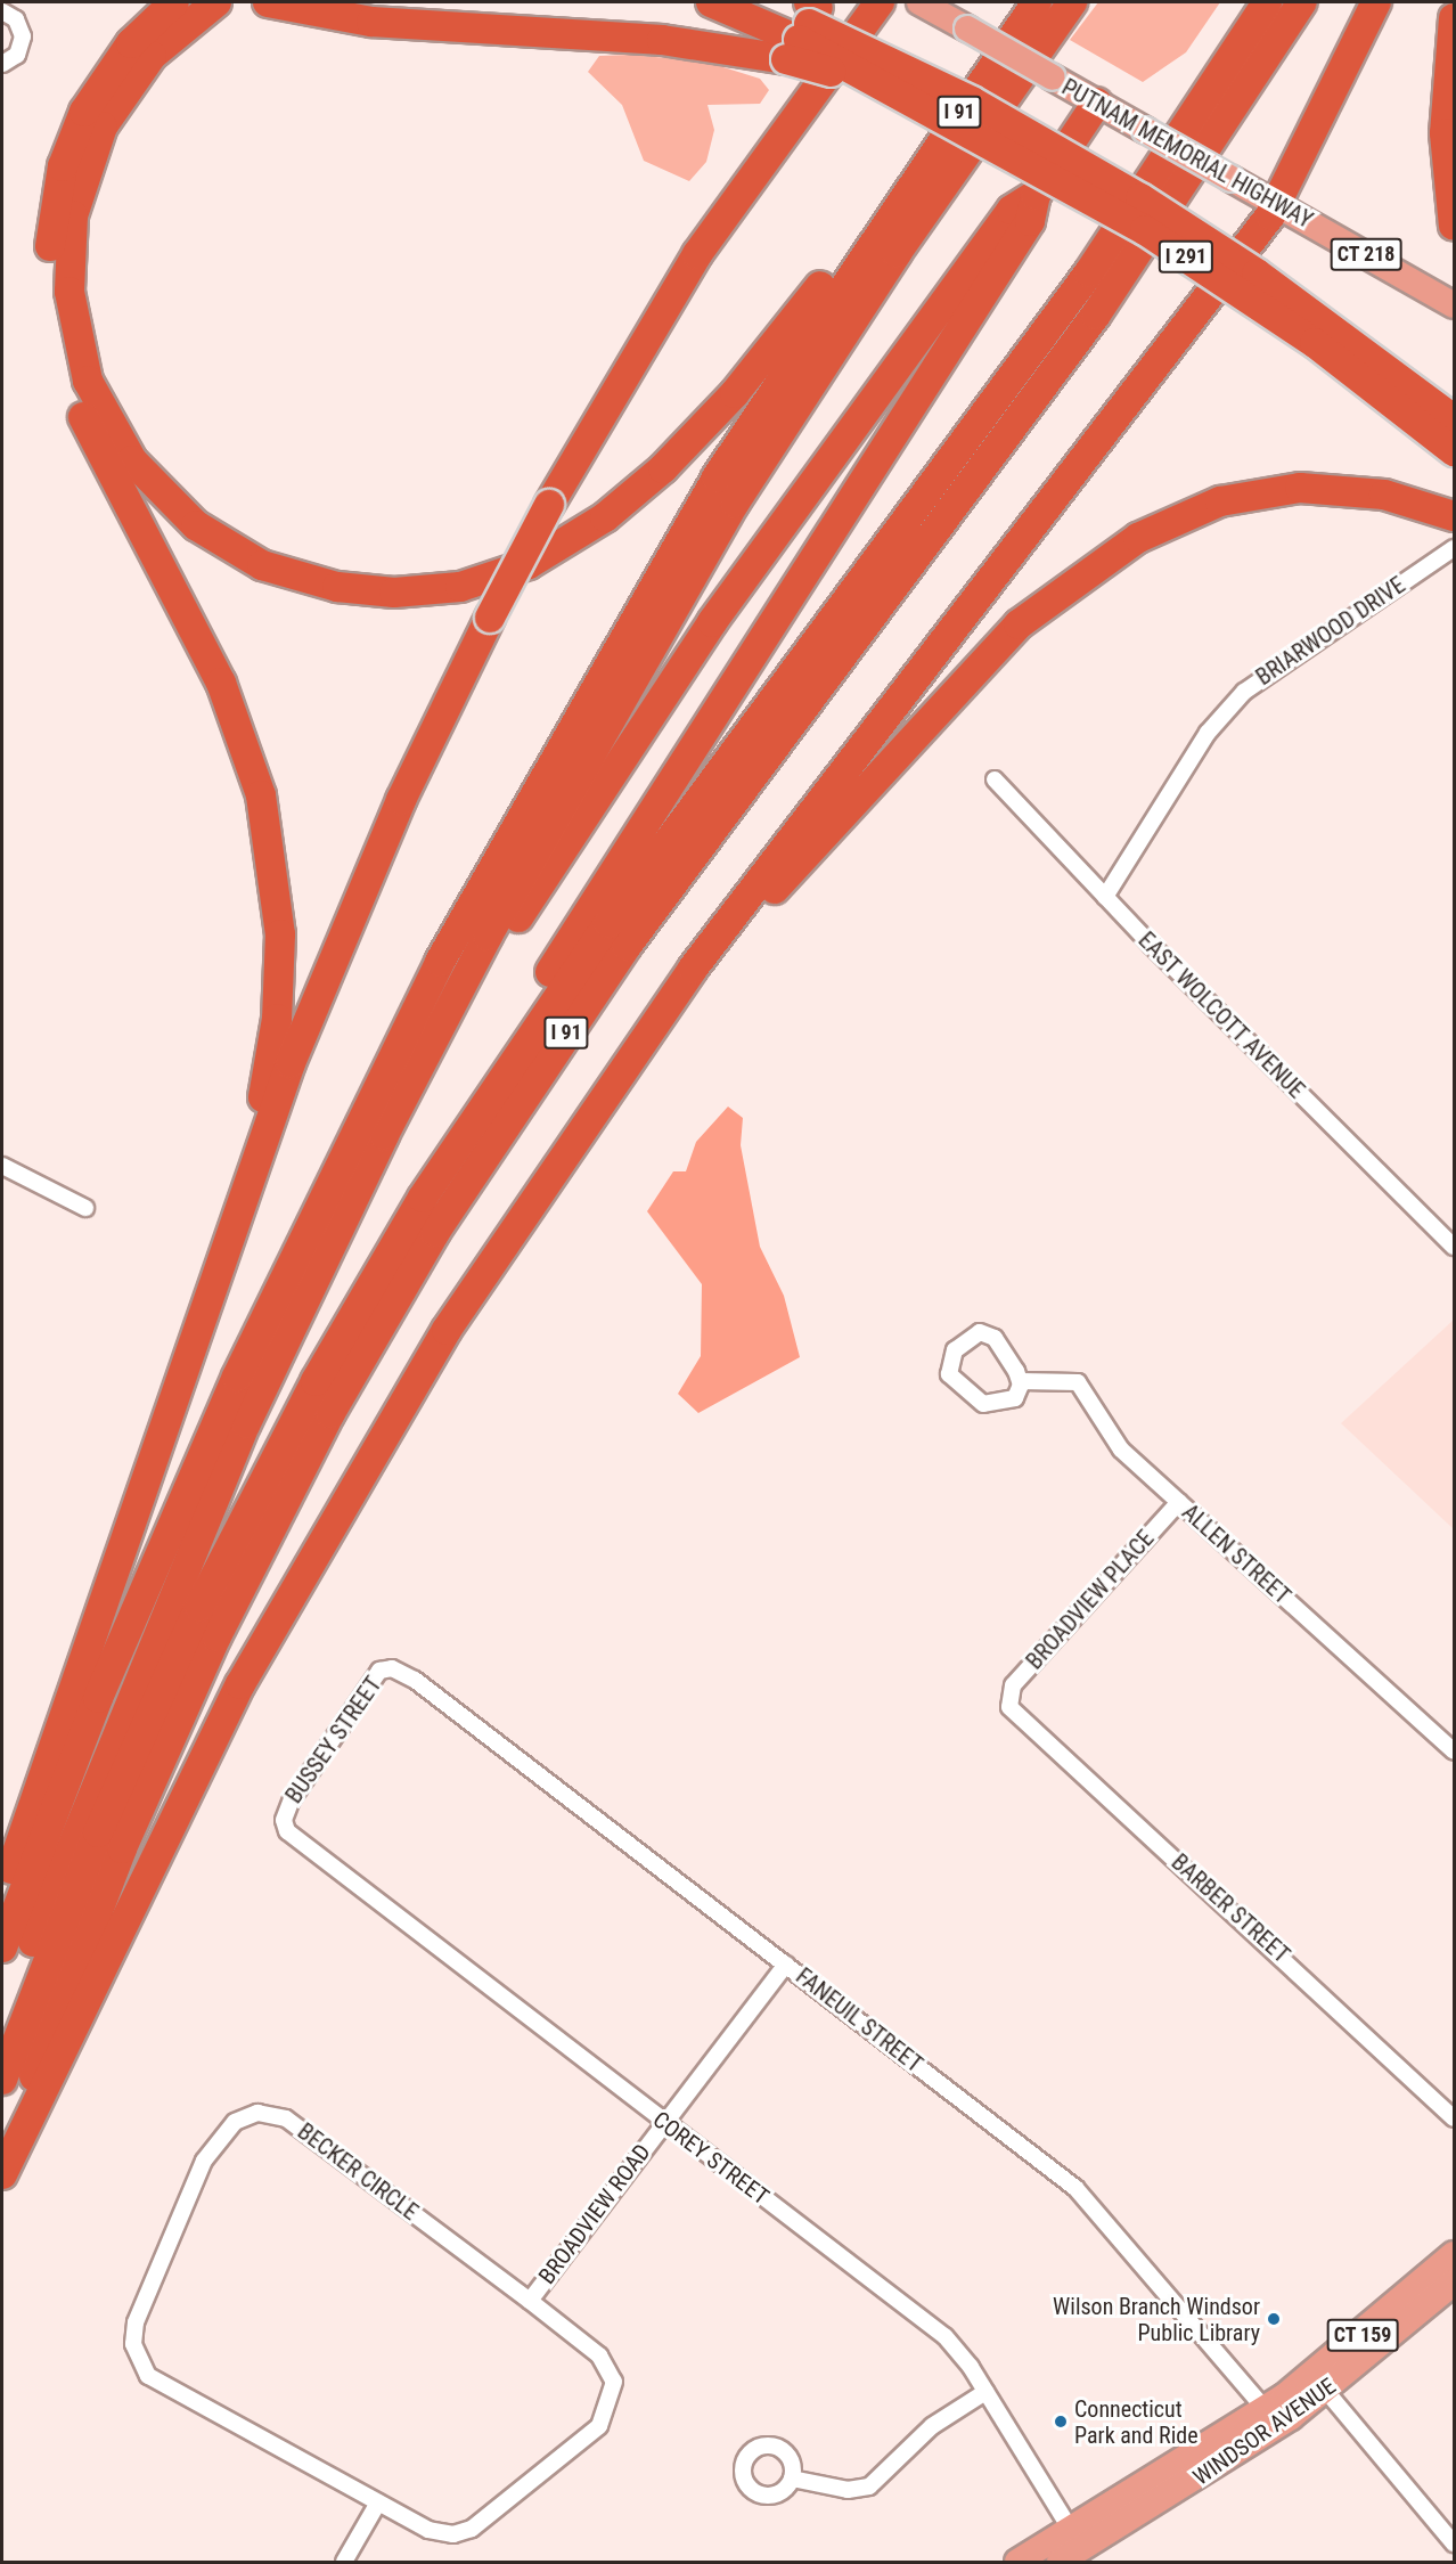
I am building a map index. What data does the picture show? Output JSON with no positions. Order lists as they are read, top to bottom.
{
  "streets": {
    "highway": ["I 91", "I 291"],
    "main road": [
      "PUTNAM MEMORIAL HIGHWAY",
      "CT 218",
      "CT 159",
      "WINDSOR AVENUE"
    ],
    "street": [
      "BRIARWOOD DRIVE",
      "EAST WOLCOTT AVENUE",
      "ALLEN STREET",
      "BROADVIEW PLACE",
      "BUSSEY STREET",
      "BARBER STREET",
      "FANEUIL STREET",
      "COREY STREET",
      "BECKER CIRCLE",
      "BROADVIEW ROAD"
    ]
  },
  "crossings": [
    ["BRIARWOOD DRIVE", "EAST WOLCOTT AVENUE"],
    ["ALLEN STREET", "BROADVIEW PLACE"],
    ["BROADVIEW PLACE", "BARBER STREET"],
    ["BUSSEY STREET", "FANEUIL STREET"],
    ["BUSSEY STREET", "COREY STREET"],
    ["FANEUIL STREET", "BROADVIEW ROAD"],
    ["FANEUIL STREET", "WINDSOR AVENUE"],
    ["COREY STREET", "BROADVIEW ROAD"],
    ["COREY STREET", "WINDSOR AVENUE"],
    ["BECKER CIRCLE", "BROADVIEW ROAD"]
  ],
  "places": ["Wilson Branch Windsor Public Library", "Connecticut Park and Ride"]
}
